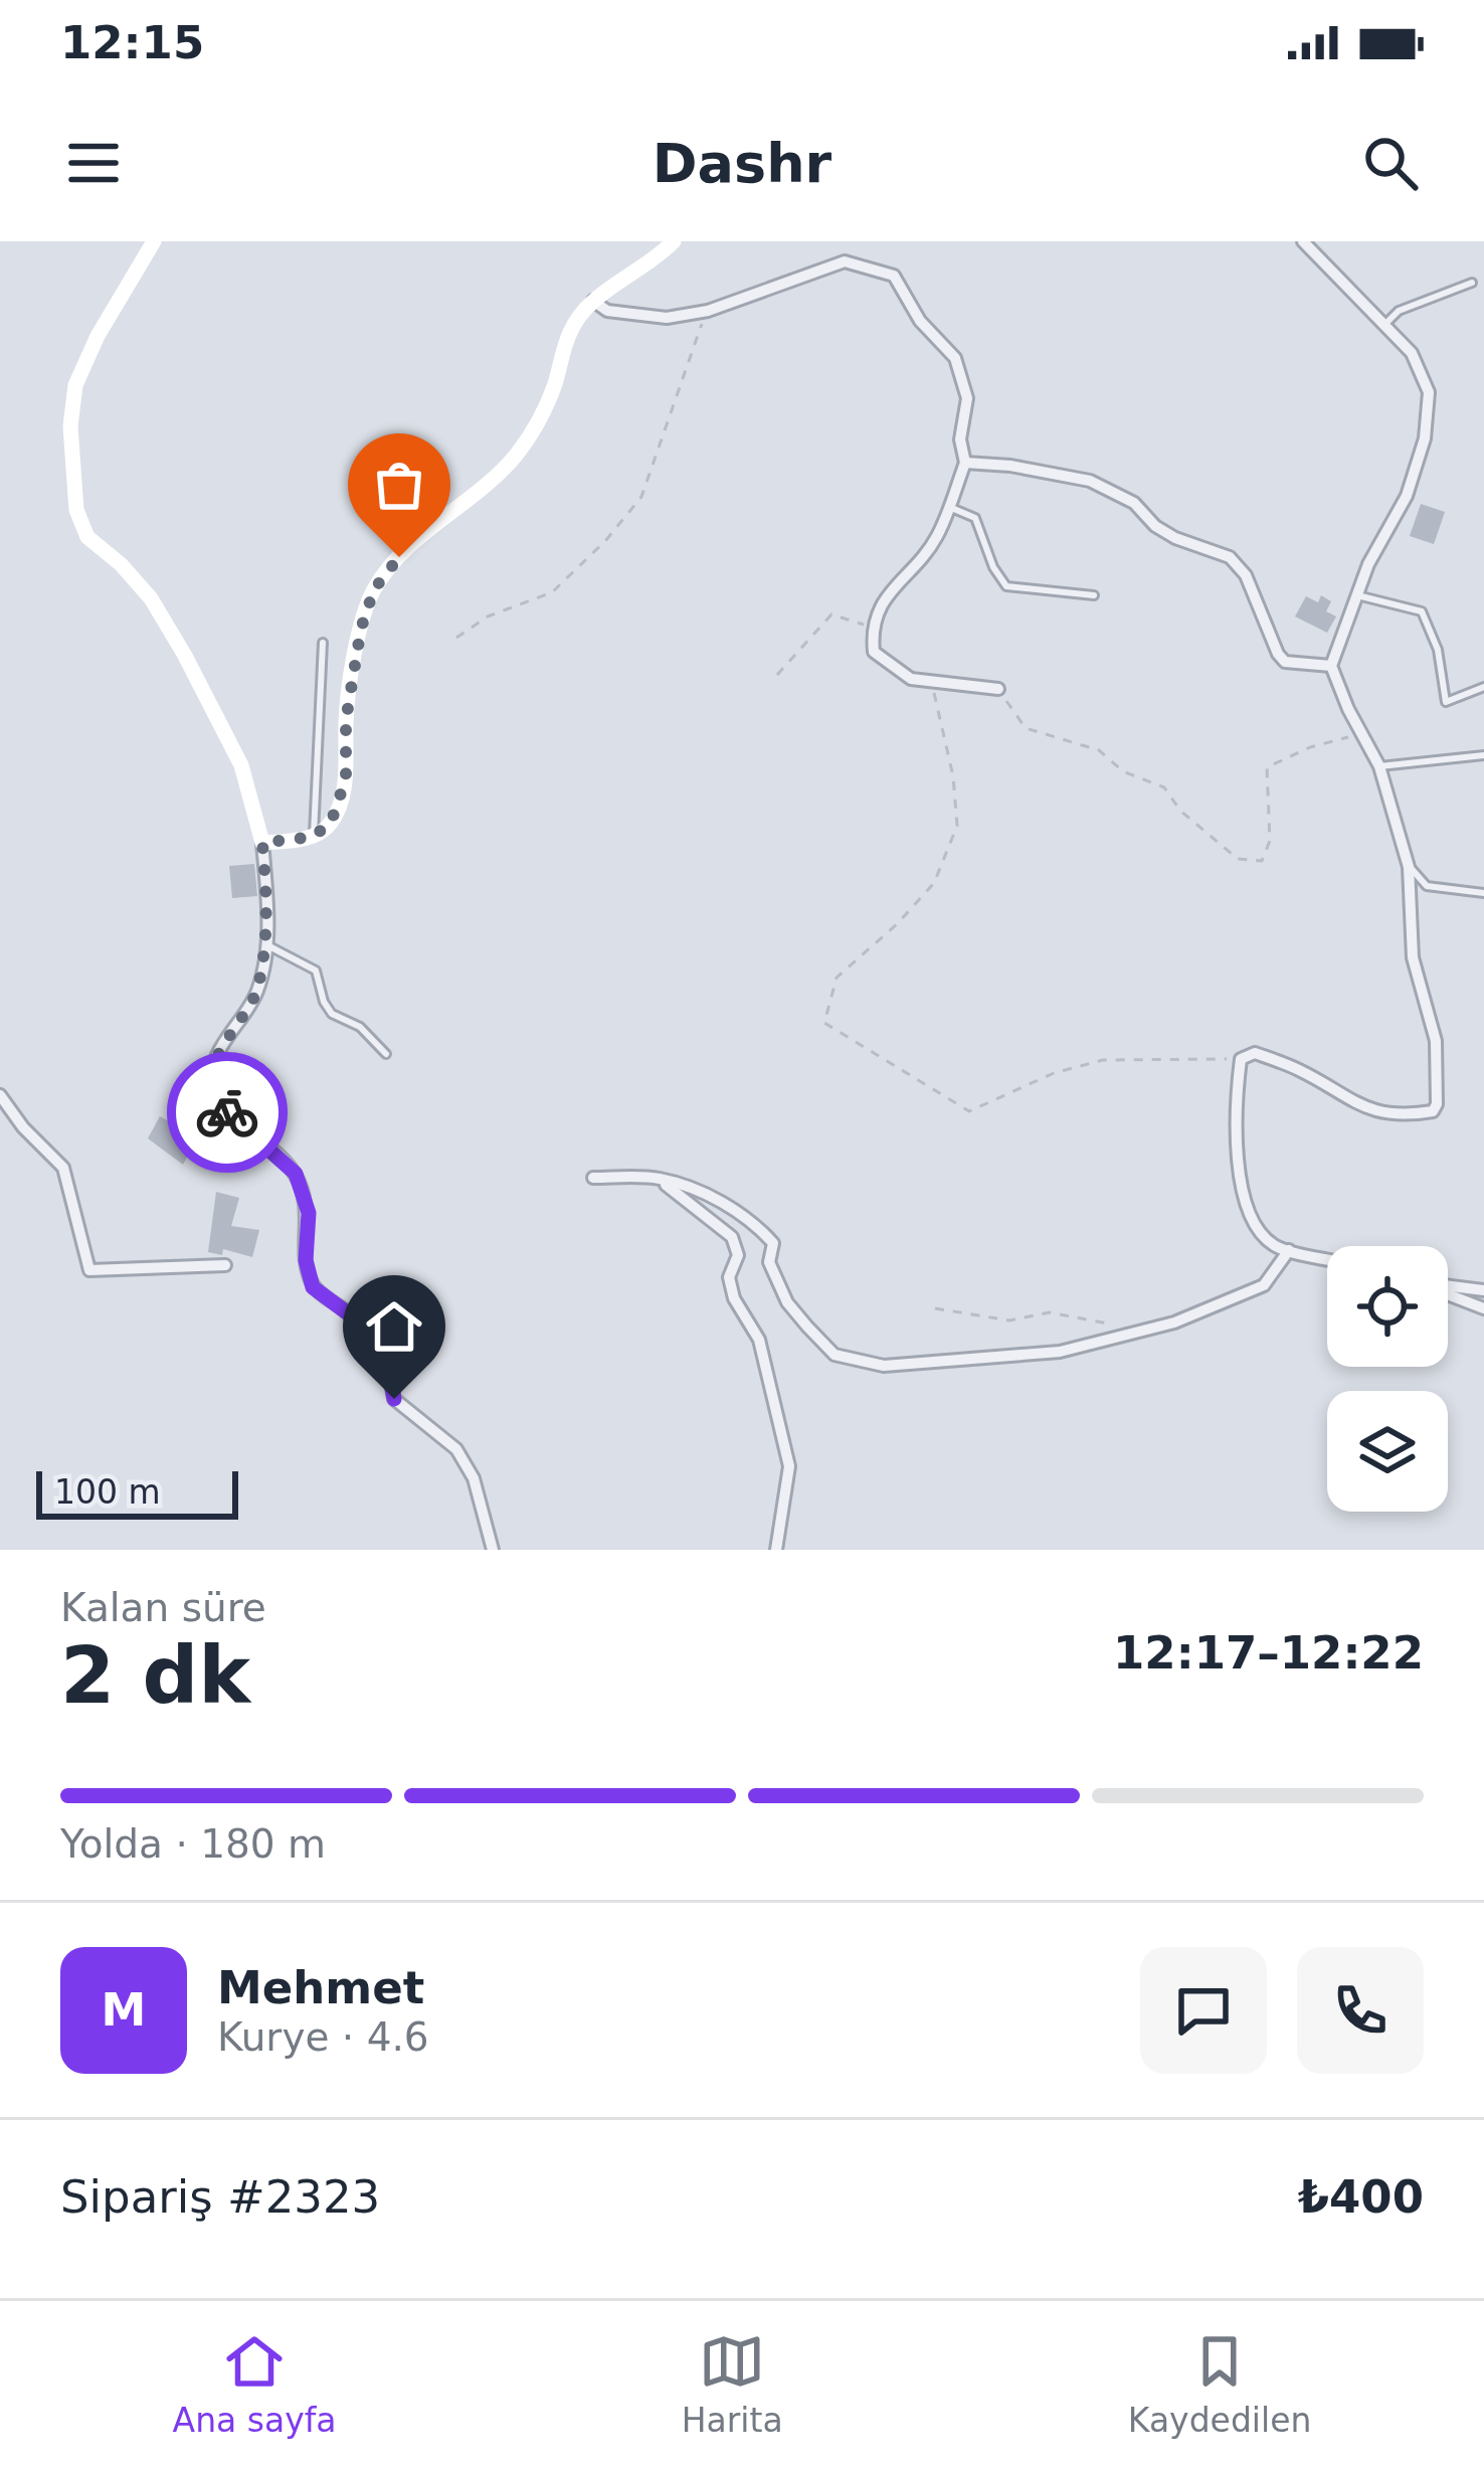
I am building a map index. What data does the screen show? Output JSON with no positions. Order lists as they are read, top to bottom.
{
  "scale_bar": "100 m",
  "page": {
    "status": "12:15",
    "header": "Dashr",
    "scale": "100 m",
    "heading": ["2 dk", "Kalan süre", "12:17–12:22"],
    "panel": [
      "Mehmet",
      "Kurye · 4.6",
      "Sipariş #2323",
      "₺400"
    ],
    "bar": "Yolda · 180 m",
    "round": "M",
    "tabs": ["Ana sayfa", "Harita", "Kaydedilen"]
  }
}
